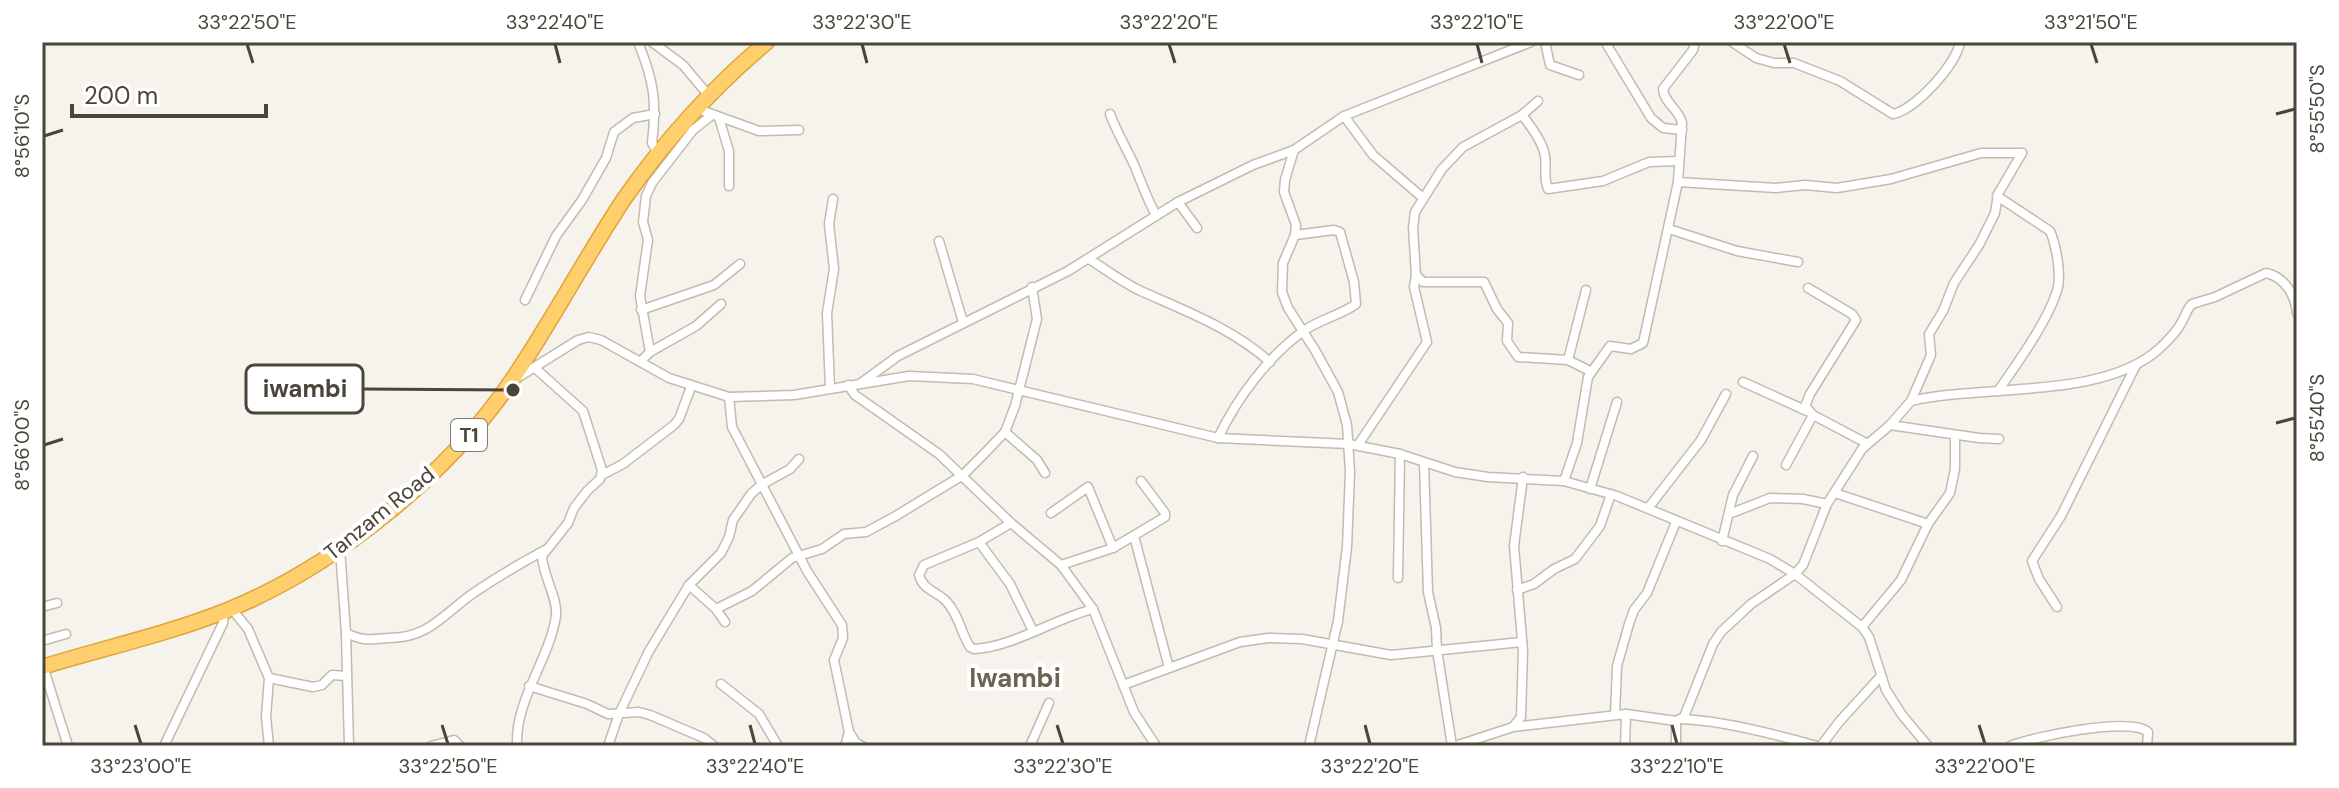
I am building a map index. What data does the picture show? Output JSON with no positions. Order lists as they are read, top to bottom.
{
  "streets": {
    "highway": ["T1", "Tanzam Road"]
  },
  "districts": ["Iwambi"],
  "places": ["iwambi"],
  "scale_bar": "200 m",
  "coordinates": [
    "33°22'50\"E",
    "33°22'40\"E",
    "33°22'30\"E",
    "33°22'20\"E",
    "33°22'10\"E",
    "33°22'00\"E",
    "33°21'50\"E",
    "8°55'50\"S",
    "8°56'10\"S",
    "8°55'40\"S",
    "8°56'00\"S",
    "33°23'00\"E"
  ]
}
